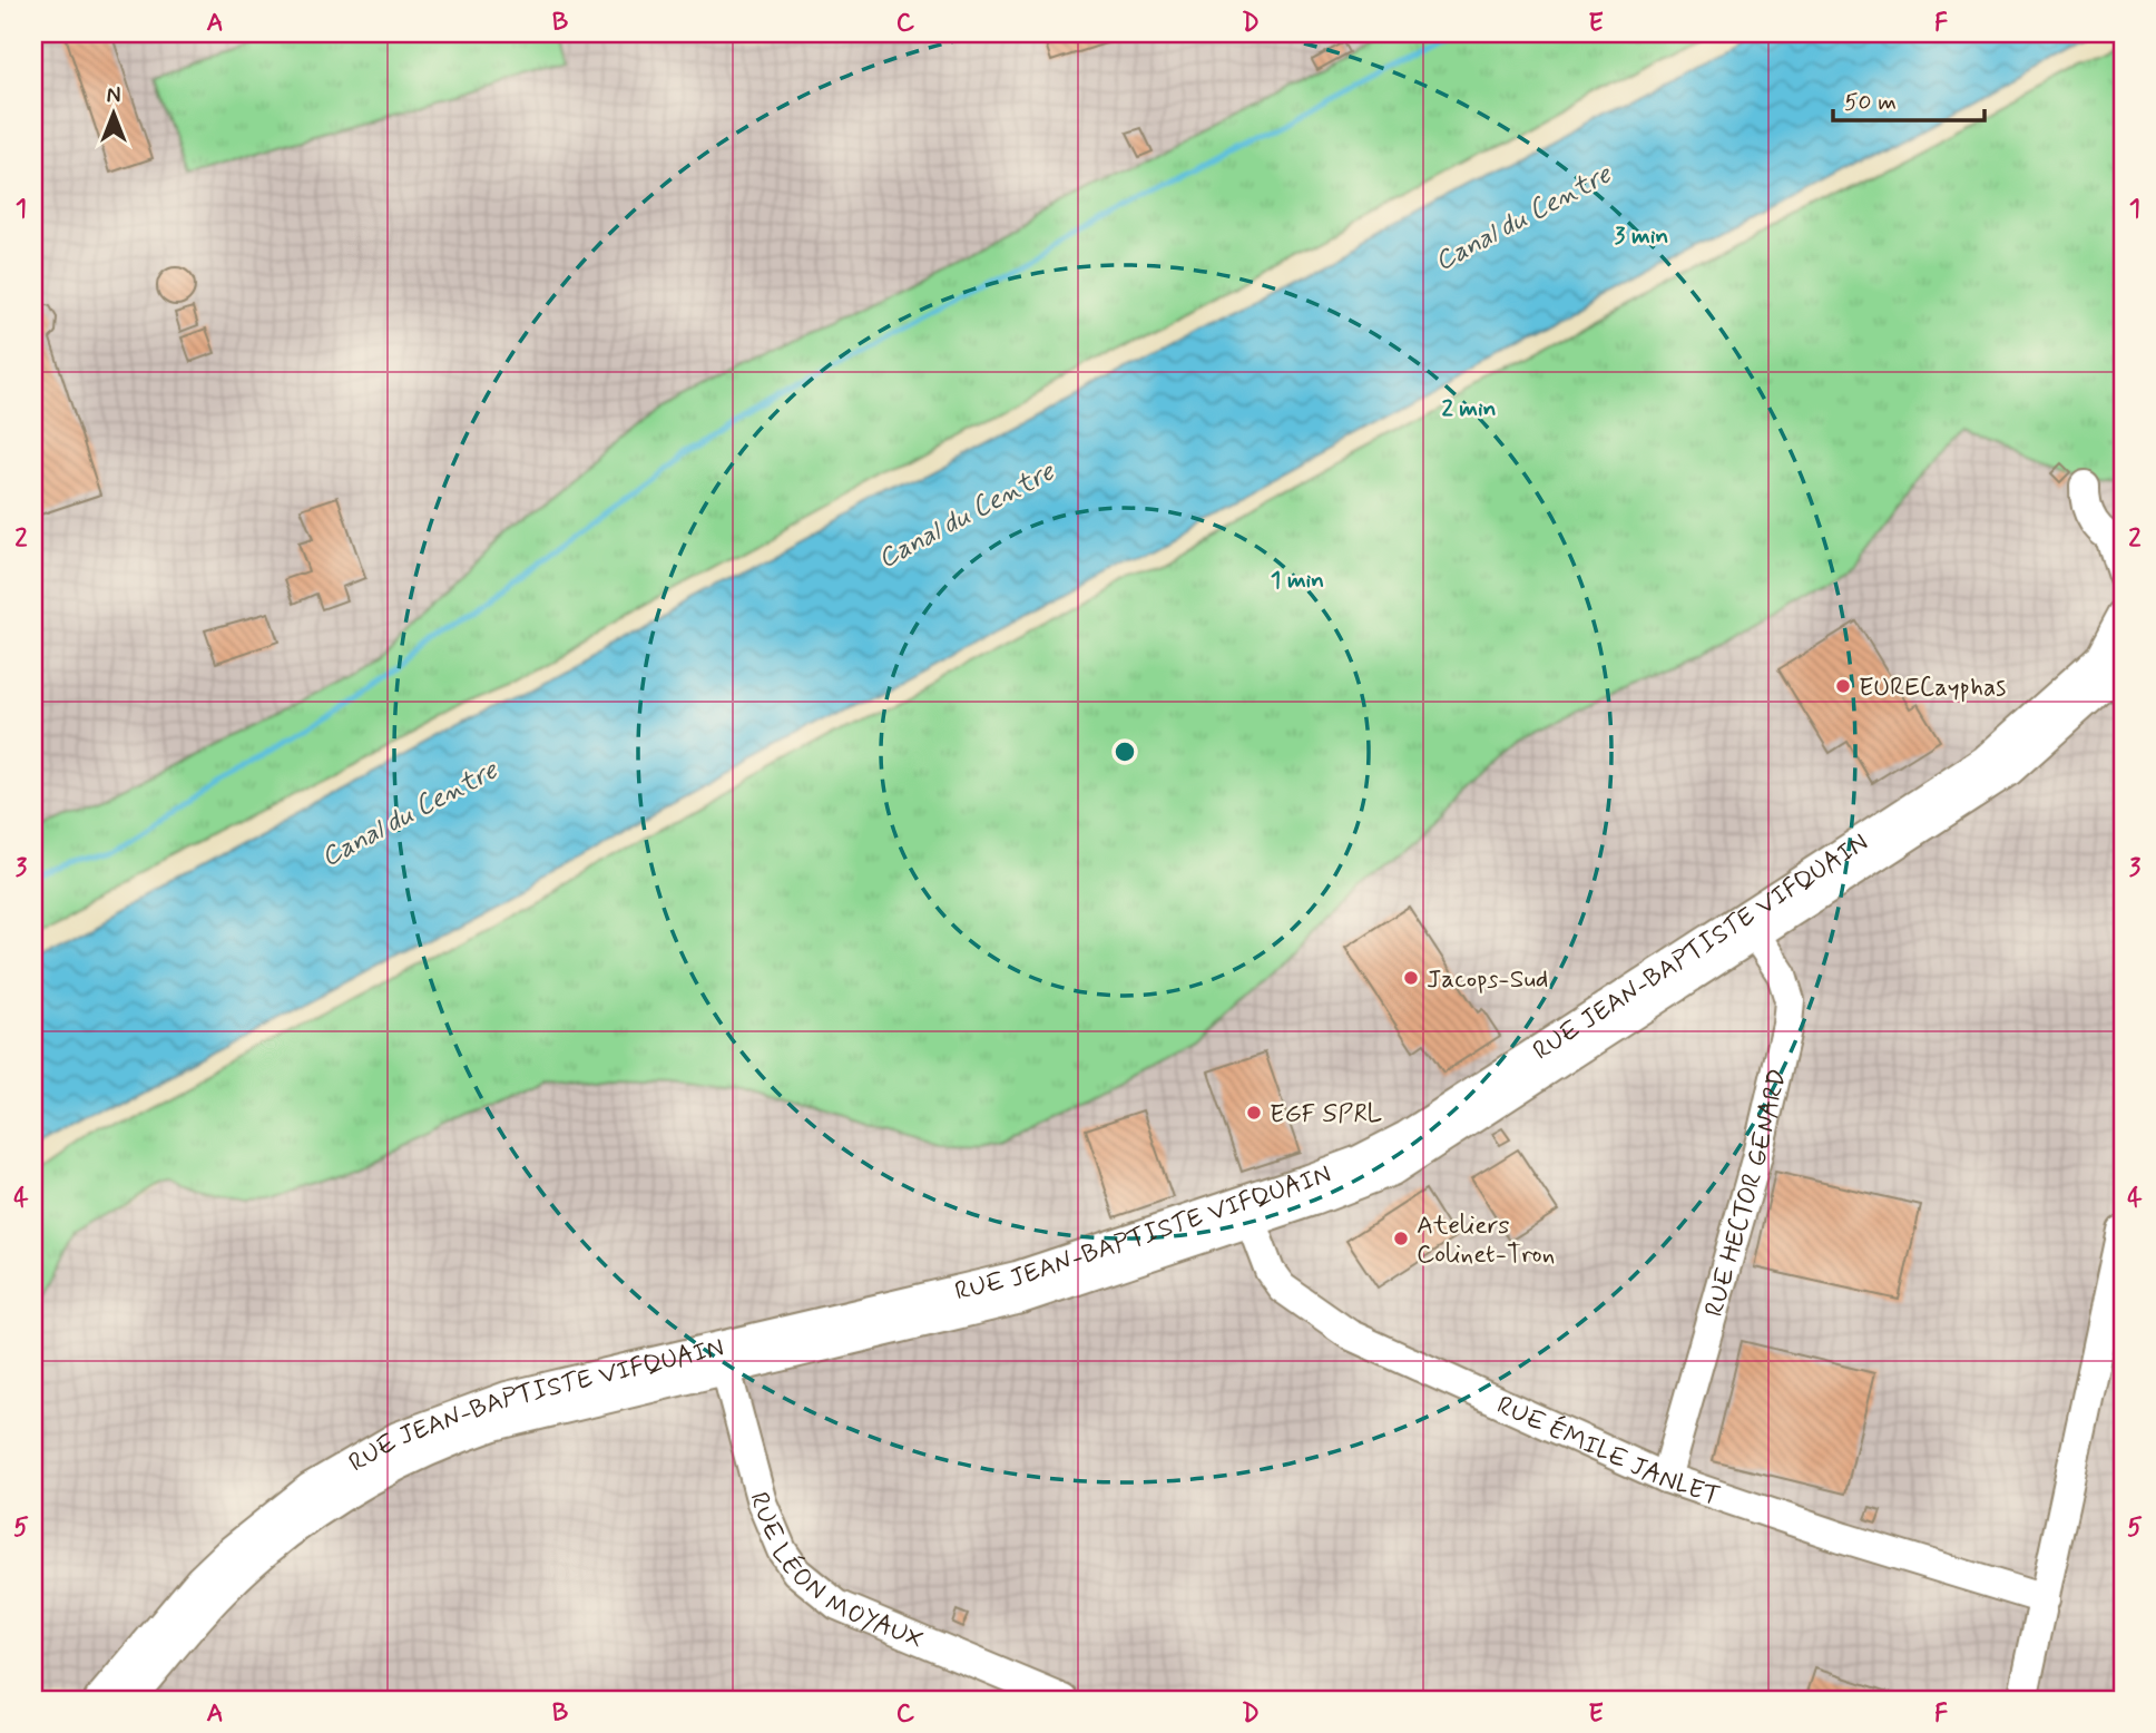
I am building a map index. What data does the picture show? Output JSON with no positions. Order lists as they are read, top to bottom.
{
  "streets": {
    "street": [
      "RUE JEAN-BAPTISTE VIFQUAIN",
      "RUE HECTOR GENARD",
      "RUE ÉMILE JANLET",
      "RUE LÉON MOYAUX"
    ]
  },
  "crossings": [
    ["RUE JEAN-BAPTISTE VIFQUAIN", "RUE HECTOR GENARD"],
    ["RUE JEAN-BAPTISTE VIFQUAIN", "RUE ÉMILE JANLET"],
    ["RUE JEAN-BAPTISTE VIFQUAIN", "RUE LÉON MOYAUX"],
    ["RUE HECTOR GENARD", "RUE ÉMILE JANLET"]
  ],
  "water": ["Canal du Centre"],
  "places": [
    "EURECayphas",
    "Jacops-Sud",
    "EGF SPRL",
    "Ateliers Colinet-Tron"
  ],
  "scale_bar": "50 m",
  "north": "top",
  "grid": {
    "columns": [
      "A",
      "B",
      "C",
      "D",
      "E",
      "F"
    ],
    "rows": [
      "1",
      "2",
      "3",
      "4",
      "5"
    ]
  },
  "rings": ["3 min", "2 min", "1 min"]
}
